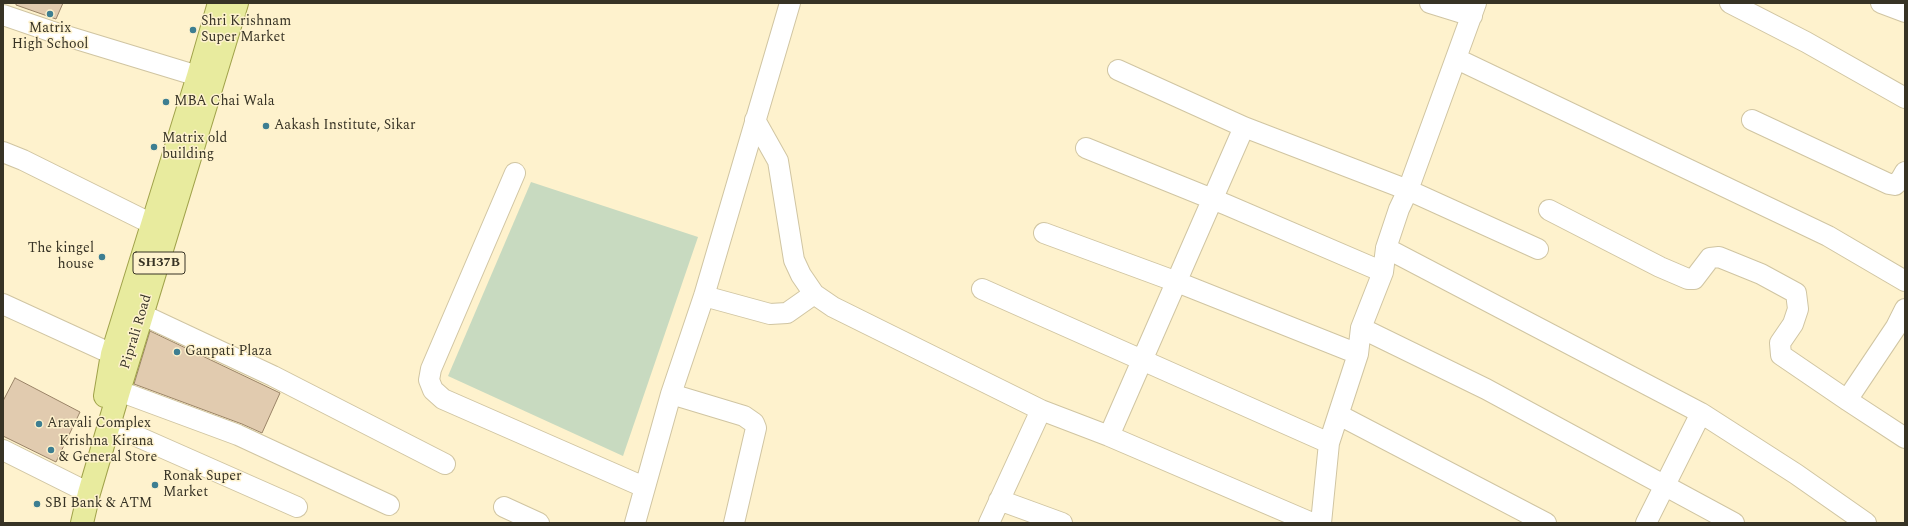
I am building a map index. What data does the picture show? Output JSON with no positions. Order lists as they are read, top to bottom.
{
  "streets": {
    "main road": ["SH37B", "Piprali Road"]
  },
  "places": [
    "Matrix High School",
    "Shri Krishnam Super Market",
    "MBA Chai Wala",
    "Aakash Institute, Sikar",
    "Matrix old building",
    "The kingel house",
    "Ganpati Plaza",
    "Aravali Complex",
    "Krishna Kirana & General Store",
    "Ronak Super Market",
    "SBI Bank & ATM"
  ]
}
